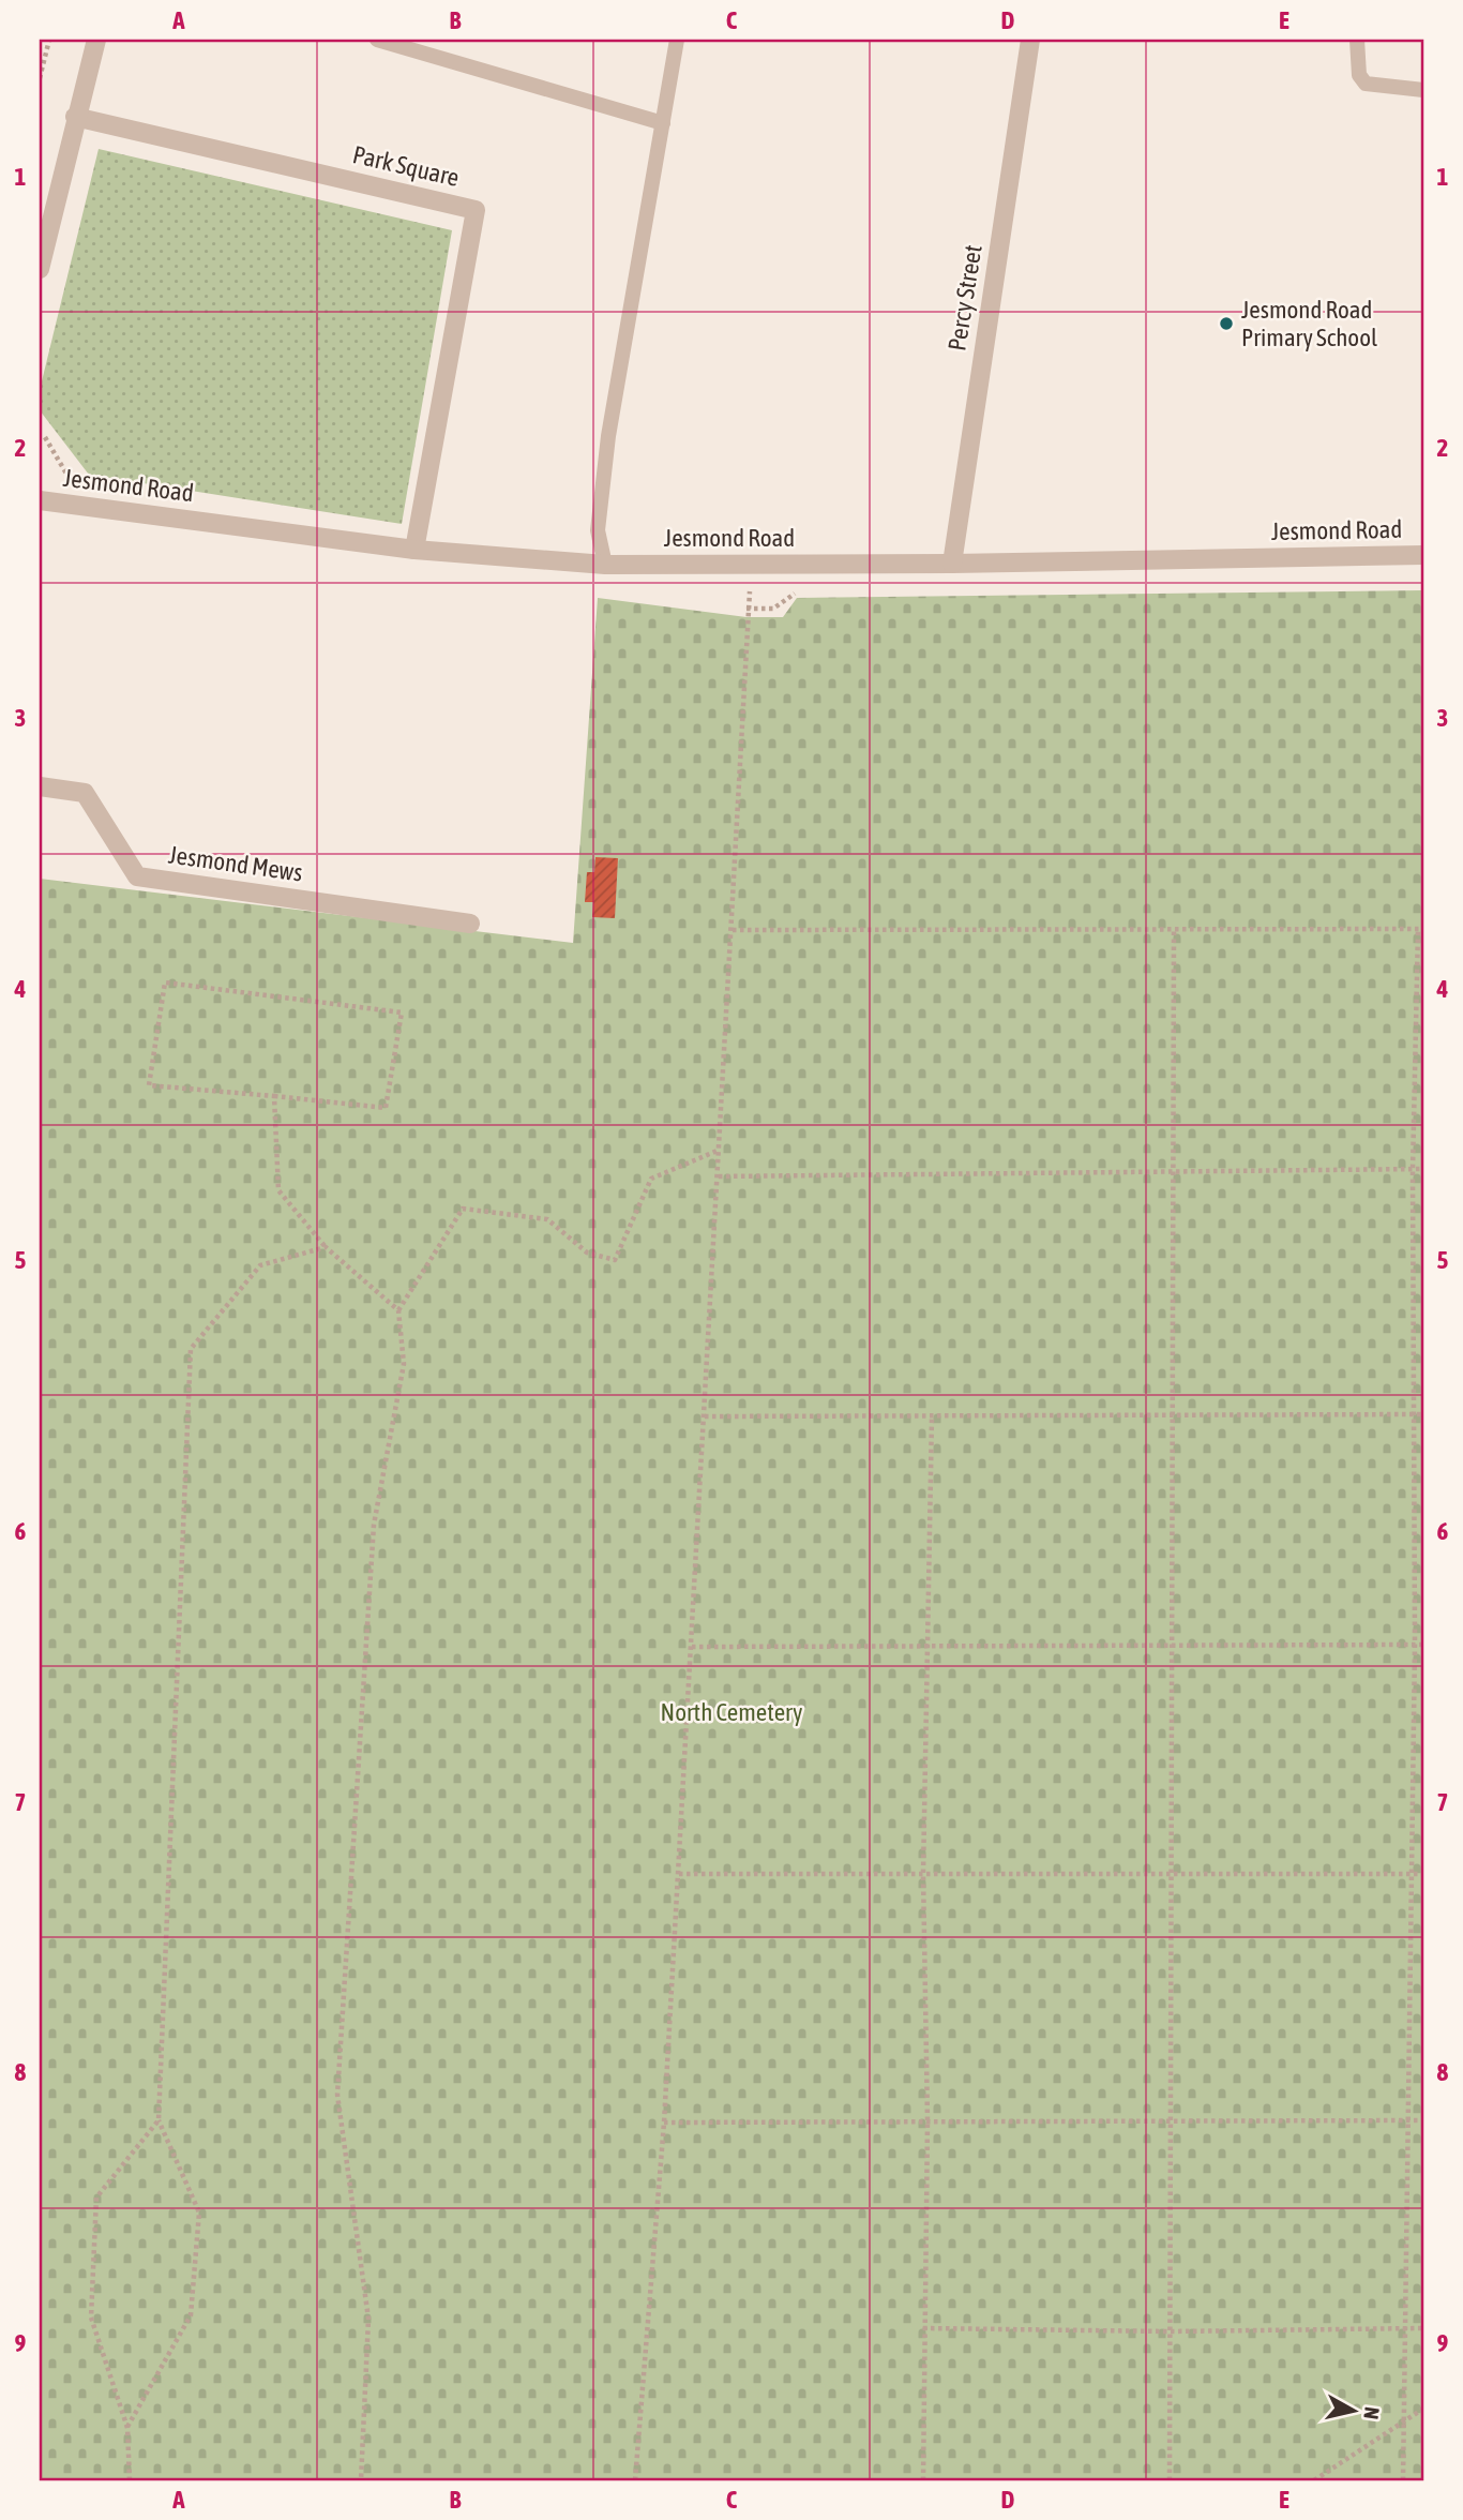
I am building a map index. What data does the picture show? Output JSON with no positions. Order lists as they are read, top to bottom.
{
  "streets": {
    "street": [
      "Park Square",
      "Percy Street",
      "Jesmond Road",
      "Jesmond Mews"
    ]
  },
  "crossings": [
    ["Park Square", "Jesmond Road"],
    ["Percy Street", "Jesmond Road"]
  ],
  "parks": ["North Cemetery"],
  "places": ["Jesmond Road Primary School"],
  "north": "right",
  "grid": {
    "columns": [
      "A",
      "B",
      "C",
      "D",
      "E"
    ],
    "rows": [
      "1",
      "2",
      "3",
      "4",
      "5",
      "6",
      "7",
      "8",
      "9"
    ]
  }
}
